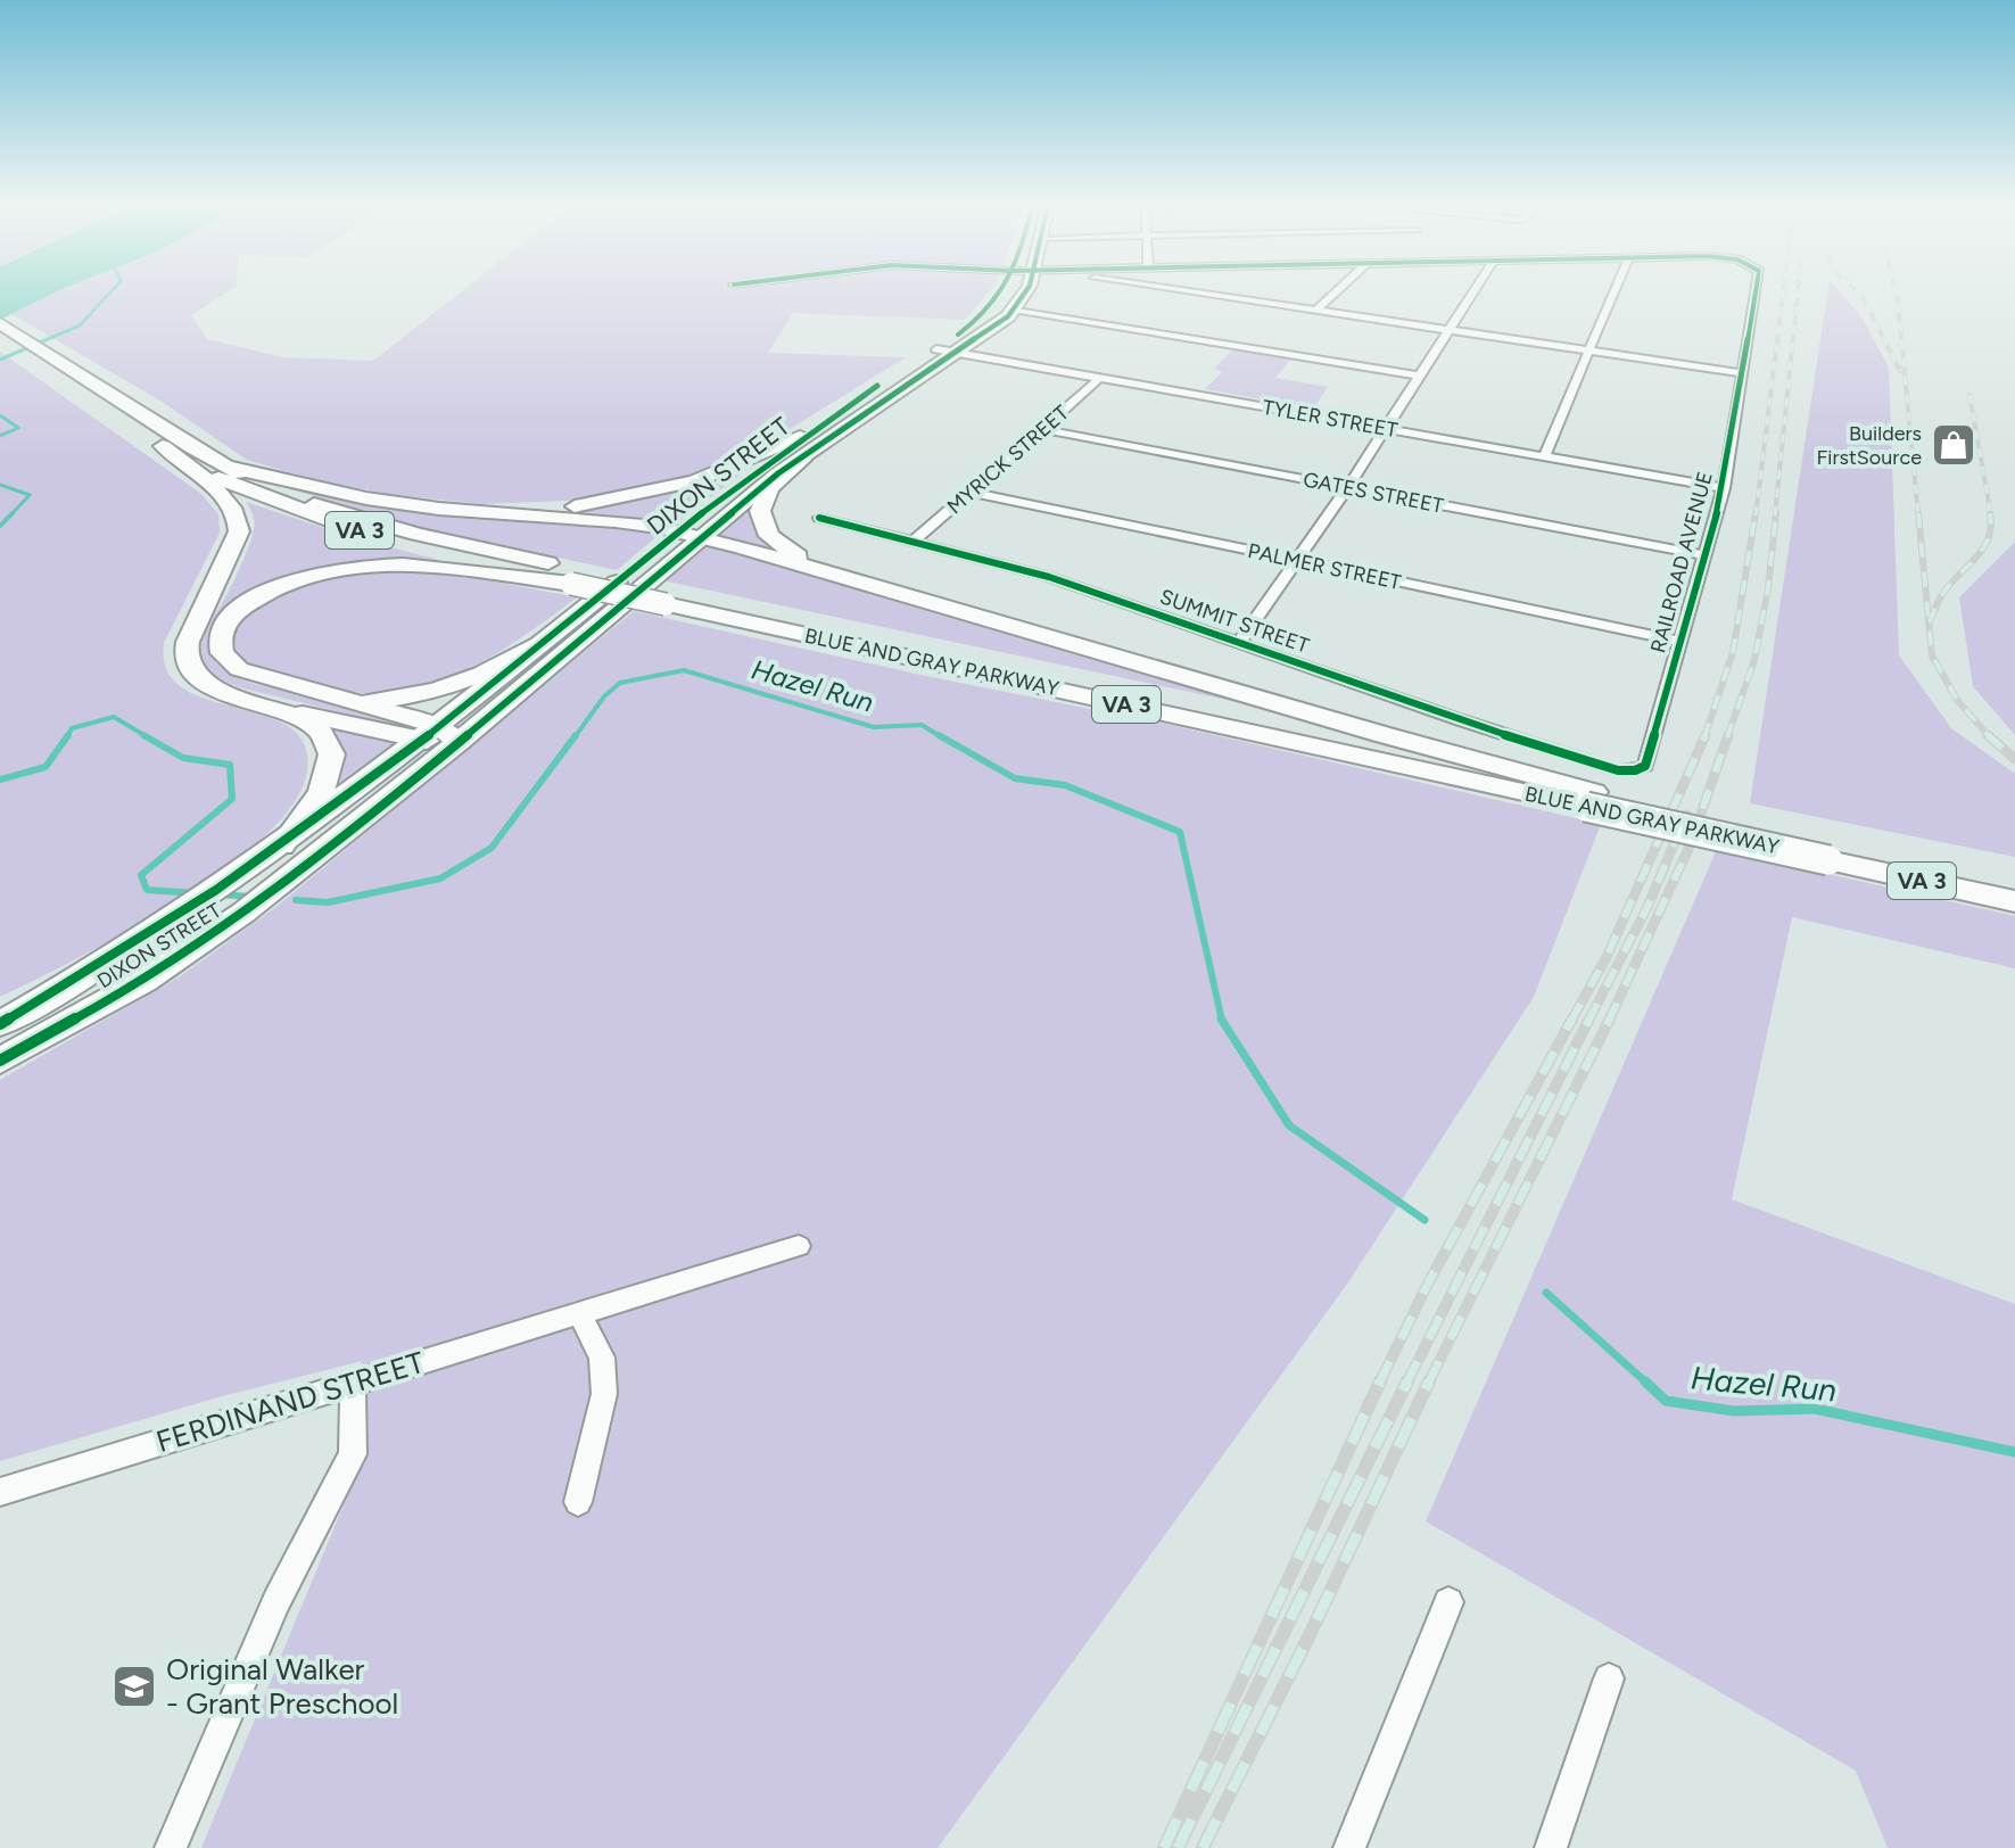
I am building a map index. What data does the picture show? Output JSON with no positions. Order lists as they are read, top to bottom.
{
  "streets": {
    "main road": ["DIXON STREET", "VA 3", "BLUE AND GRAY PARKWAY"],
    "street": [
      "TYLER STREET",
      "MYRICK STREET",
      "GATES STREET",
      "RAILROAD AVENUE",
      "PALMER STREET",
      "SUMMIT STREET",
      "FERDINAND STREET"
    ]
  },
  "crossings": [
    ["TYLER STREET", "MYRICK STREET"],
    ["TYLER STREET", "DIXON STREET"],
    ["TYLER STREET", "RAILROAD AVENUE"],
    ["MYRICK STREET", "GATES STREET"],
    ["MYRICK STREET", "PALMER STREET"],
    ["MYRICK STREET", "SUMMIT STREET"],
    ["GATES STREET", "RAILROAD AVENUE"],
    ["RAILROAD AVENUE", "PALMER STREET"],
    ["RAILROAD AVENUE", "SUMMIT STREET"]
  ],
  "water": ["Hazel Run"],
  "places": {
    "shop": ["Builders FirstSource"],
    "school or university": ["Original Walker - Grant Preschool"]
  }
}
